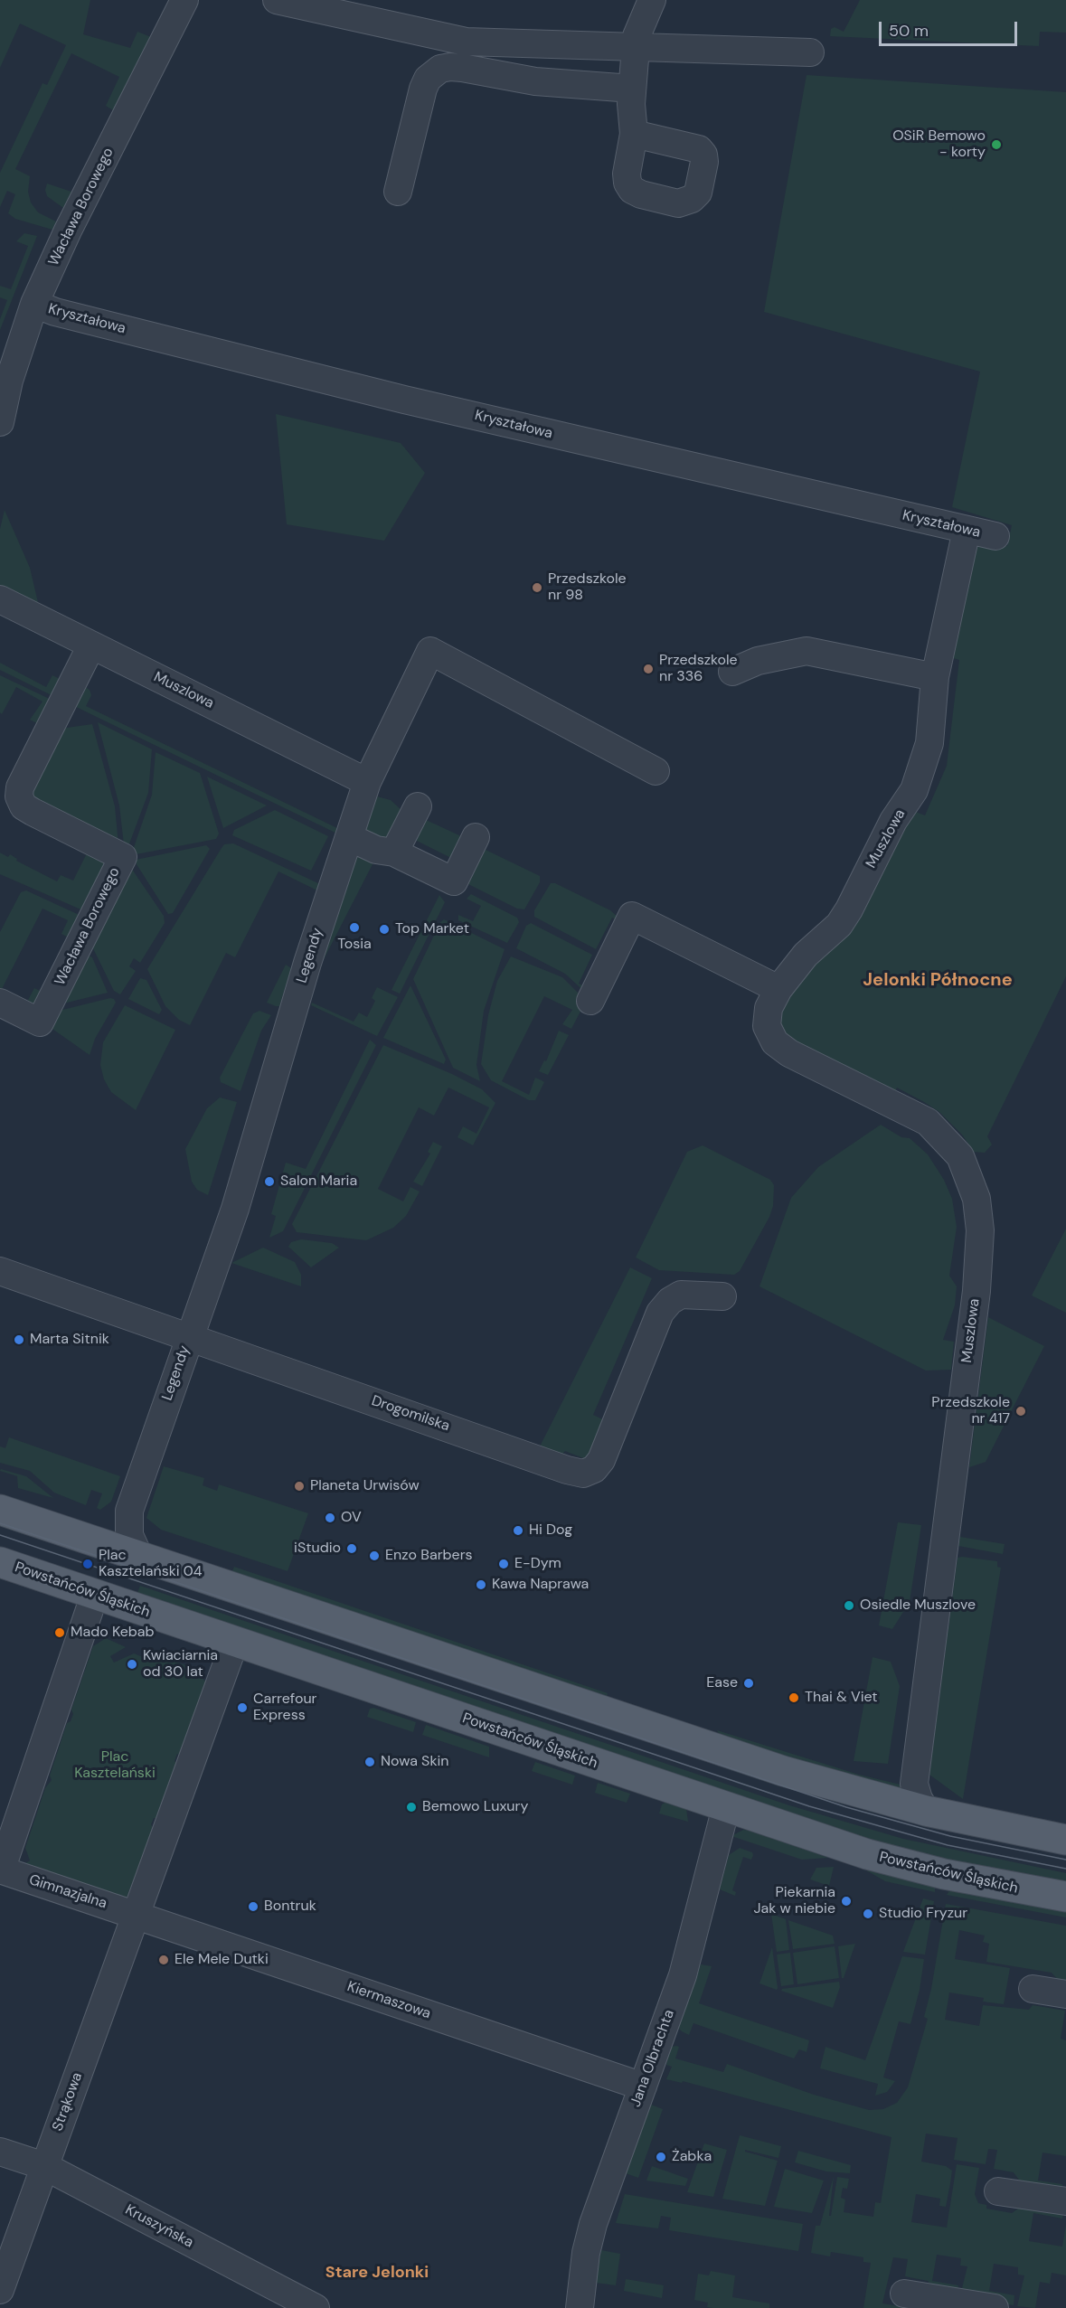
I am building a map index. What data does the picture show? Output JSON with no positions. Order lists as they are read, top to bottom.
{
  "streets": {
    "main road": ["Powstańców Śląskich"],
    "street": [
      "Wacława Borowego",
      "Kryształowa",
      "Muszlowa",
      "Legendy",
      "Drogomilska",
      "Gimnazjalna",
      "Kiermaszowa",
      "Jana Olbrachta",
      "Strąkowa",
      "Kruszyńska"
    ]
  },
  "crossings": [
    ["Wacława Borowego", "Kryształowa"],
    ["Wacława Borowego", "Muszlowa"],
    ["Kryształowa", "Muszlowa"],
    ["Muszlowa", "Legendy"],
    ["Legendy", "Drogomilska"],
    ["Powstańców Śląskich", "Jana Olbrachta"],
    ["Gimnazjalna", "Kiermaszowa"],
    ["Gimnazjalna", "Strąkowa"],
    ["Kiermaszowa", "Jana Olbrachta"],
    ["Kiermaszowa", "Strąkowa"],
    ["Strąkowa", "Kruszyńska"]
  ],
  "districts": ["Jelonki Północne", "Stare Jelonki"],
  "parks": ["Plac Kasztelański"],
  "places": [
    "OSiR Bemowo - korty",
    "Przedszkole nr 98",
    "Przedszkole nr 336",
    "Tosia",
    "Top Market",
    "Salon Maria",
    "Marta Sitnik",
    "Przedszkole nr 417",
    "Planeta Urwisów",
    "OV",
    "Hi Dog",
    "iStudio",
    "Enzo Barbers",
    "Plac Kasztelański 04",
    "E-Dym",
    "Kawa Naprawa",
    "Osiedle Muszlove",
    "Mado Kebab",
    "Kwiaciarnia od 30 lat",
    "Ease",
    "Thai & Viet",
    "Carrefour Express",
    "Nowa Skin",
    "Bemowo Luxury",
    "Piekarnia Jak w niebie",
    "Bontruk",
    "Studio Fryzur",
    "Ele Mele Dutki",
    "Żabka"
  ],
  "scale_bar": "50 m"
}
